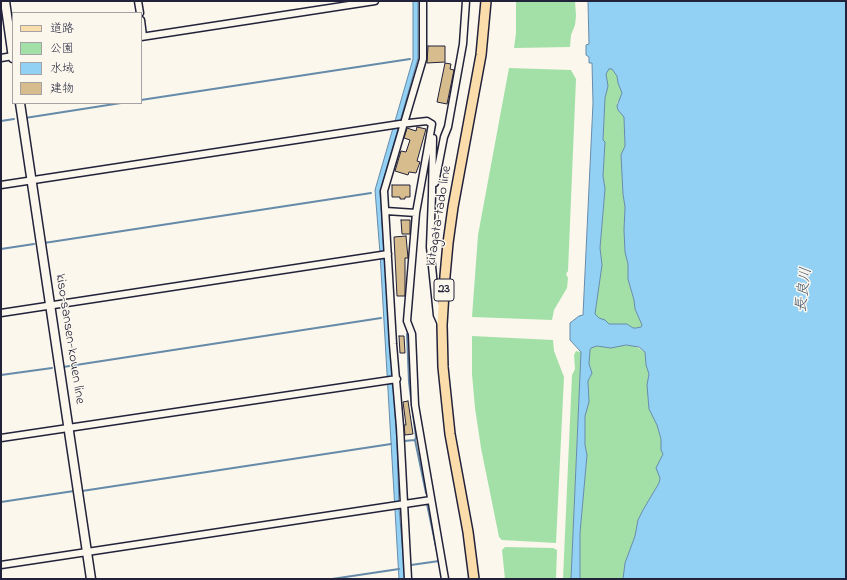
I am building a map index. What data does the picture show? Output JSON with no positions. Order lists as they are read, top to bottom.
{
  "streets": {
    "main road": ["kitagata-tado line", "23", "kiso-sansen-kouen line"]
  },
  "water": ["長良川"],
  "legend": [
    "道路",
    "公園",
    "水域",
    "建物"
  ]
}
